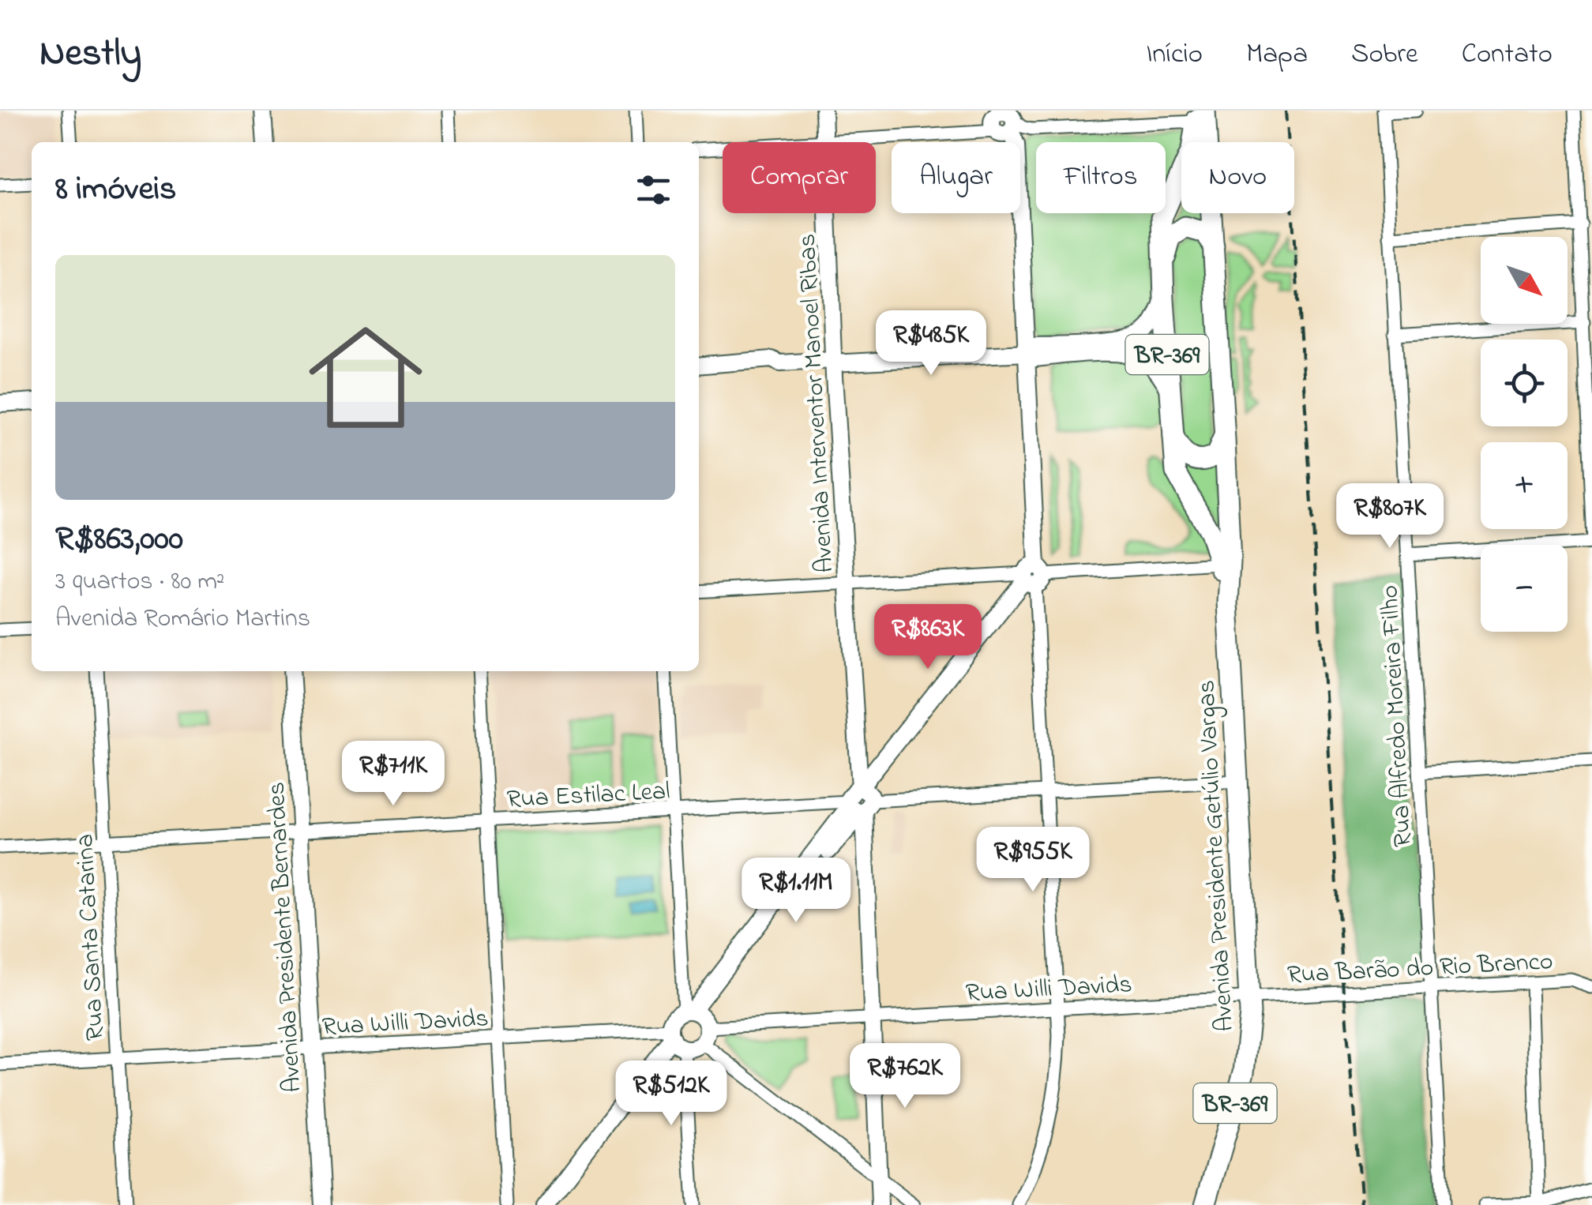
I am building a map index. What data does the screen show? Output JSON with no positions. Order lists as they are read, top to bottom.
{
  "streets": {
    "main road": ["BR-369", "Avenida Presidente Getúlio Vargas"],
    "street": [
      "Avenida Interventor Manoel Ribas",
      "Rua Alfredo Moreira Filho",
      "Rua Estilac Leal",
      "Rua Santa Catarina",
      "Avenida Presidente Bernardes",
      "Rua Barão do Rio Branco",
      "Rua Willi Davids"
    ]
  },
  "crossings": [
    ["Avenida Interventor Manoel Ribas", "Rua Estilac Leal"],
    ["Avenida Interventor Manoel Ribas", "Rua Willi Davids"],
    ["Rua Alfredo Moreira Filho", "Rua Barão do Rio Branco"],
    ["Rua Estilac Leal", "Avenida Presidente Getúlio Vargas"],
    ["Rua Estilac Leal", "Rua Santa Catarina"],
    ["Rua Estilac Leal", "Avenida Presidente Bernardes"],
    ["Avenida Presidente Getúlio Vargas", "Rua Barão do Rio Branco"],
    ["Avenida Presidente Getúlio Vargas", "Rua Willi Davids"],
    ["Rua Santa Catarina", "Rua Willi Davids"],
    ["Avenida Presidente Bernardes", "Rua Willi Davids"],
    ["Rua Barão do Rio Branco", "Rua Willi Davids"]
  ],
  "north": "bottom right",
  "page": {
    "header": "Nestly",
    "nav": [
      "Início",
      "Mapa",
      "Sobre",
      "Contato"
    ],
    "chip": [
      "Comprar",
      "Alugar",
      "Filtros",
      "Novo"
    ],
    "heading": "8 imóveis",
    "map_buttons": ["+", "−"],
    "list": [
      {
        "name": "R$863,000",
        "note": "3 quartos · 80 m² · Avenida Romário Martins"
      }
    ],
    "price": [
      "R$485K",
      "R$807K",
      "R$863K",
      "R$711K",
      "R$955K",
      "R$1.11M",
      "R$762K",
      "R$512K"
    ]
  }
}
